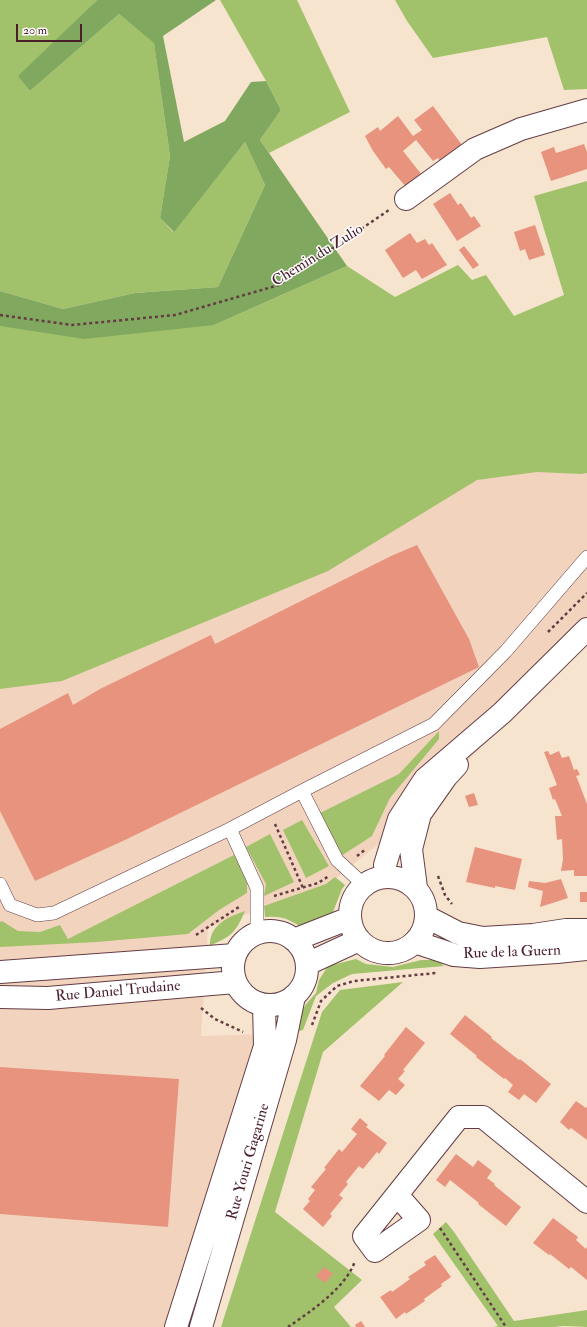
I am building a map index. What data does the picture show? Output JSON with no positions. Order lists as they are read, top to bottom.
{
  "streets": {
    "main road": ["Rue de la Guern", "Rue Daniel Trudaine", "Rue Youri Gagarine"],
    "path": ["Chemin du Zulio"]
  },
  "crossings": [
    ["Rue Daniel Trudaine", "Rue Youri Gagarine"]
  ],
  "scale_bar": "20 m"
}
